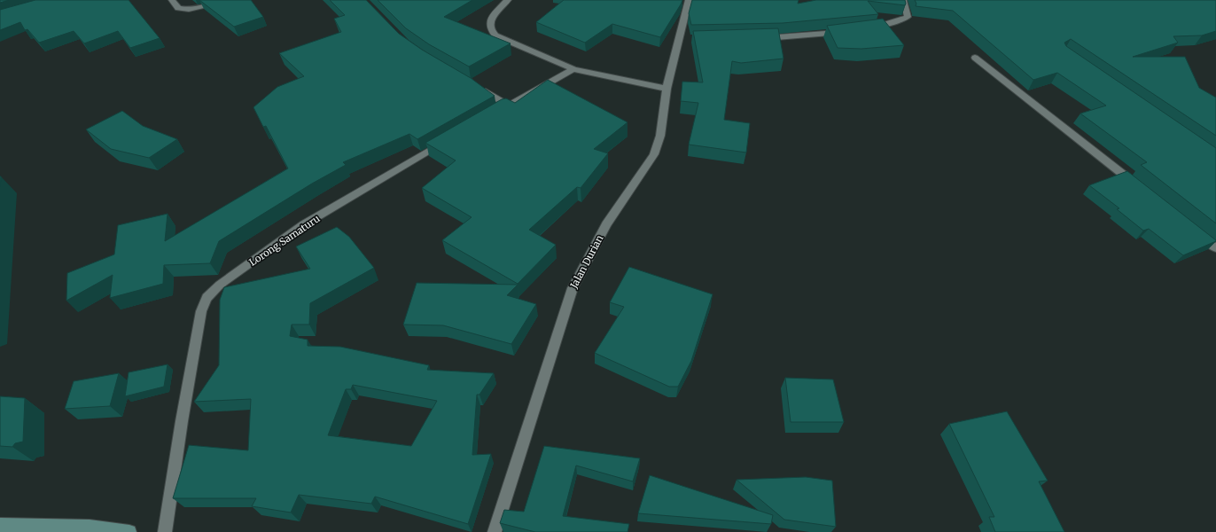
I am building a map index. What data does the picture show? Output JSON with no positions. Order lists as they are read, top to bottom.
{
  "streets": {
    "street": ["Lorong Samaturu", "Jalan Durian"]
  }
}
